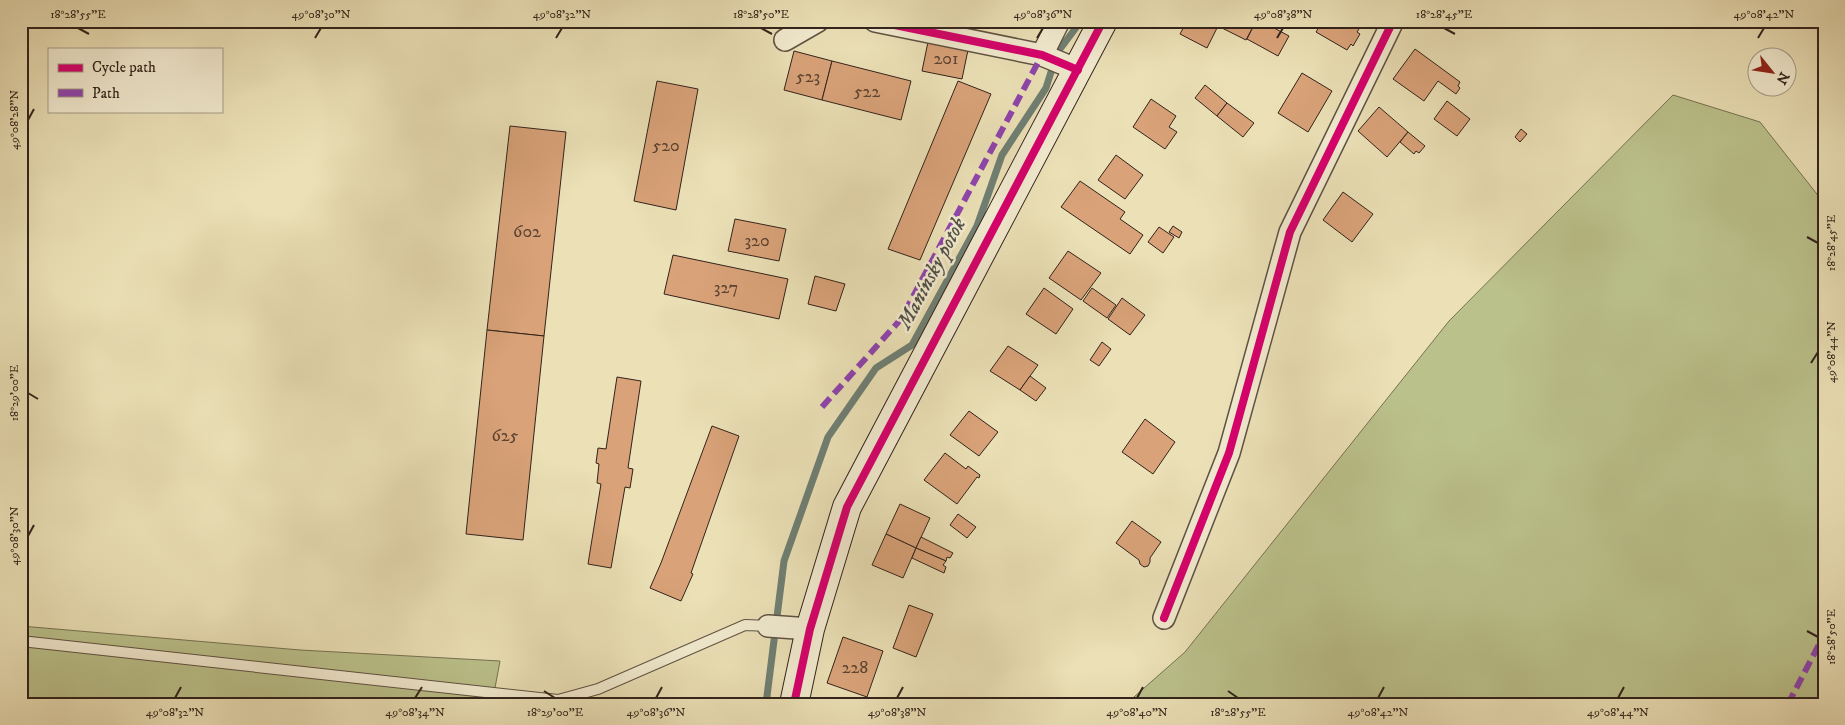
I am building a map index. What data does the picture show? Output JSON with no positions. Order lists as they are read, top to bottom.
{
  "water": ["Manínsky potok"],
  "house_numbers": [
    "201",
    "523",
    "522",
    "520",
    "602",
    "320",
    "327",
    "625",
    "228"
  ],
  "legend": ["Cycle path", "Path"],
  "north": "bottom right",
  "coordinates": [
    "18°28'55\"E",
    "49°08'30\"N",
    "49°08'32\"N",
    "18°28'50\"E",
    "49°08'36\"N",
    "49°08'38\"N",
    "18°28'45\"E",
    "49°08'42\"N",
    "49°08'28\"N",
    "49°08'44\"N",
    "18°29'00\"E",
    "49°08'34\"N",
    "49°08'40\"N"
  ]
}
